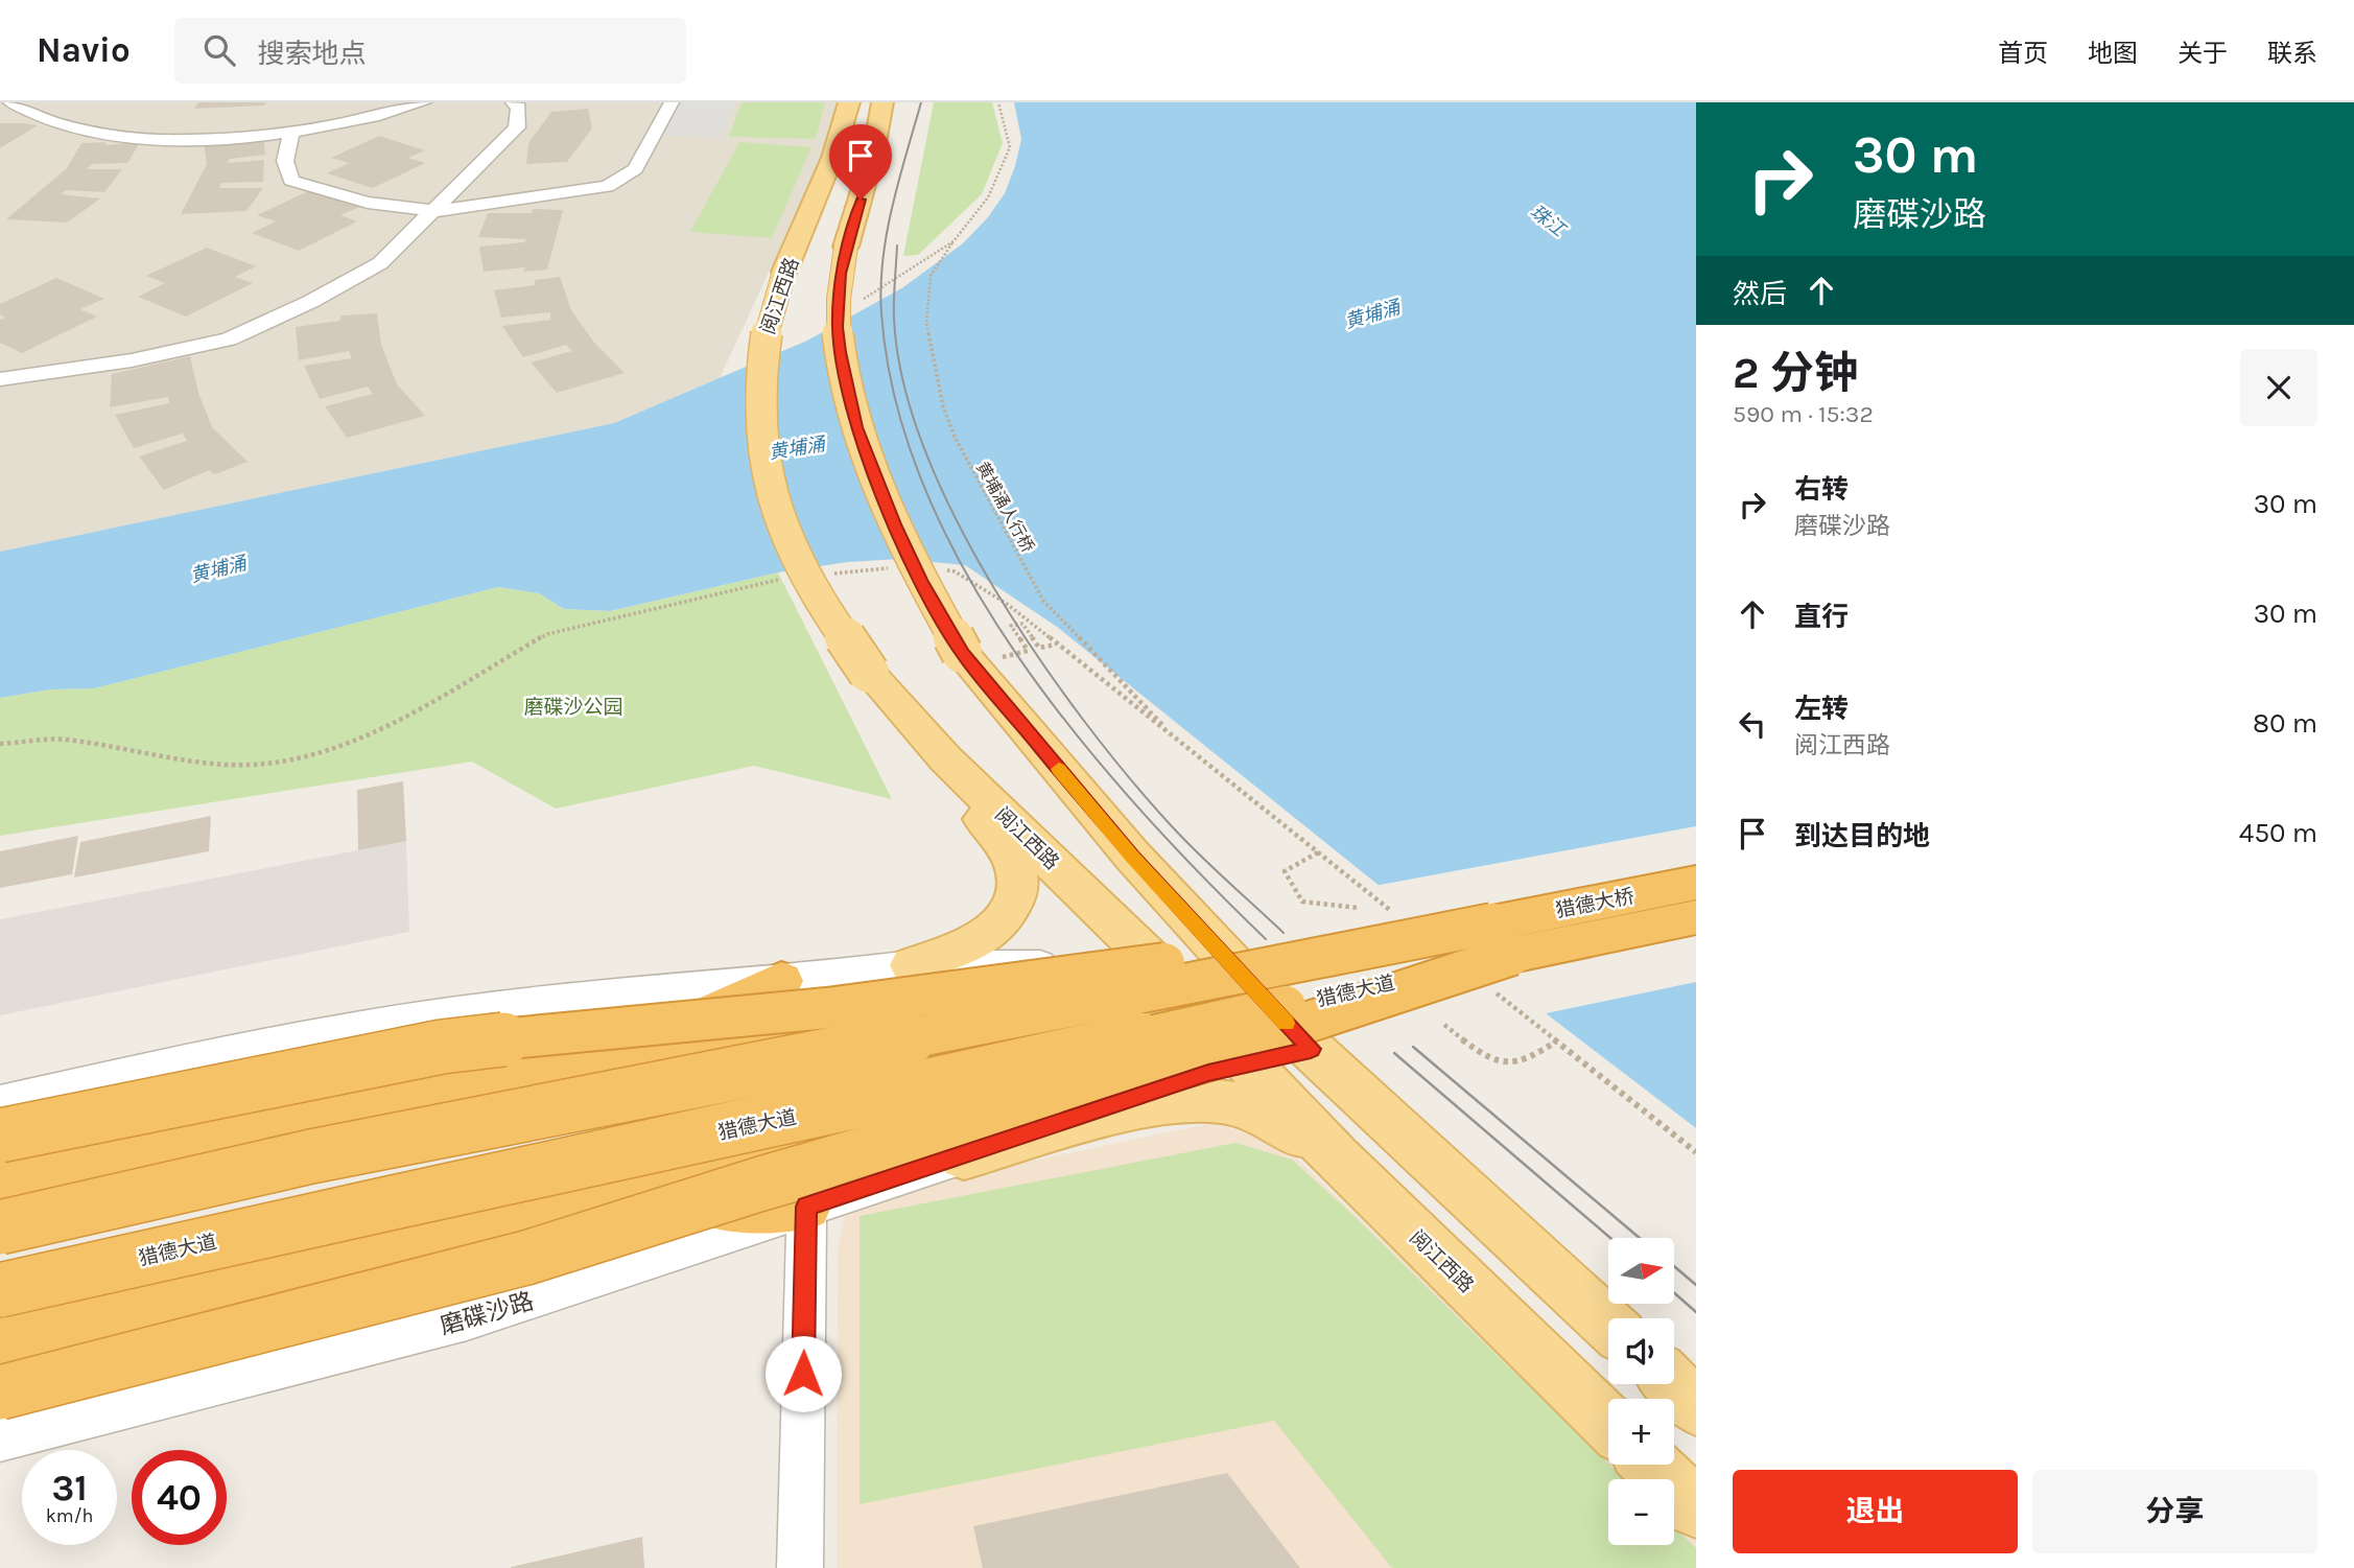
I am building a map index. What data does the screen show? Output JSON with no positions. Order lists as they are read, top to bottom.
{
  "streets": {
    "highway": ["猎德大桥", "猎德大道"],
    "main road": ["阅江西路"],
    "street": ["磨碟沙路"],
    "path": ["黄埔涌人行桥"]
  },
  "crossings": [
    ["阅江西路", "磨碟沙路"],
    ["猎德大桥", "猎德大道"]
  ],
  "water": ["珠江", "黄埔涌"],
  "parks": ["磨碟沙公园"],
  "north": "right",
  "page": {
    "header": "Navio",
    "search": "搜索地点",
    "nav": [
      "首页",
      "地图",
      "关于",
      "联系"
    ],
    "turn": ["30 m", "磨碟沙路"],
    "then": "然后",
    "heading": ["2 分钟", "590 m · 15:32"],
    "list": [
      {
        "name": "右转",
        "note": "磨碟沙路",
        "value": "30 m"
      },
      {
        "name": "直行",
        "value": "30 m"
      },
      {
        "name": "左转",
        "note": "阅江西路",
        "value": "80 m"
      },
      {
        "name": "到达目的地",
        "value": "450 m"
      }
    ],
    "map_buttons": ["+", "−"],
    "speed": "31 km/h",
    "limit": "40",
    "buttons": ["退出", "分享"]
  }
}
